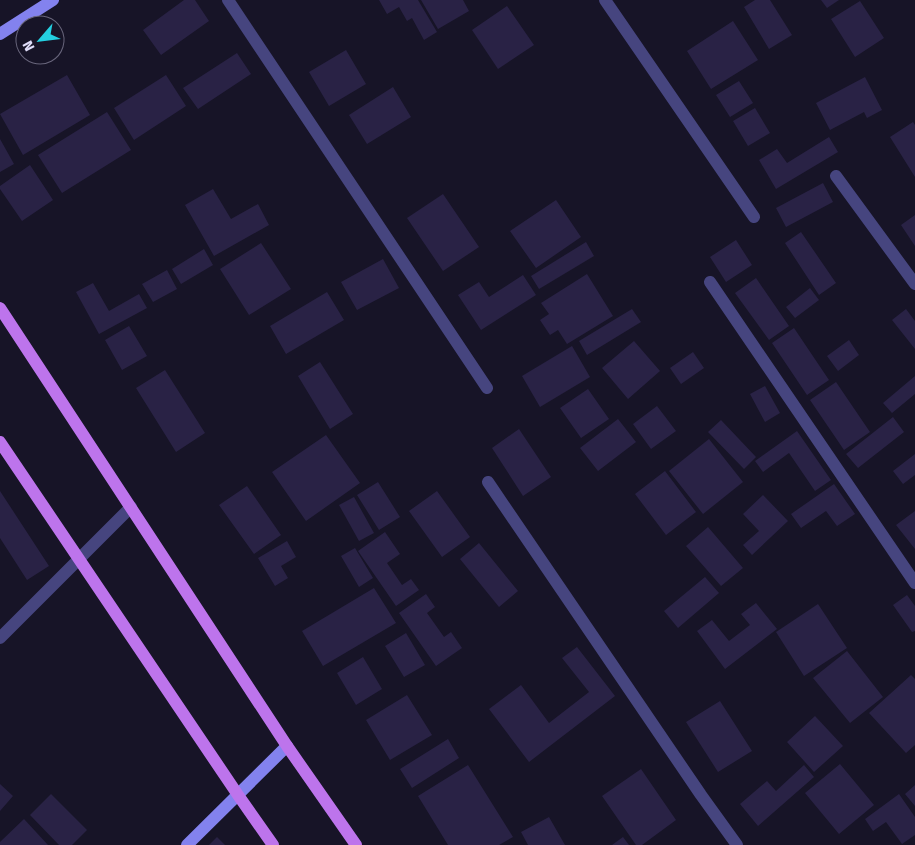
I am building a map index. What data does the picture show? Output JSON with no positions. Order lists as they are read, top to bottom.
{
  "north": "bottom left"
}
